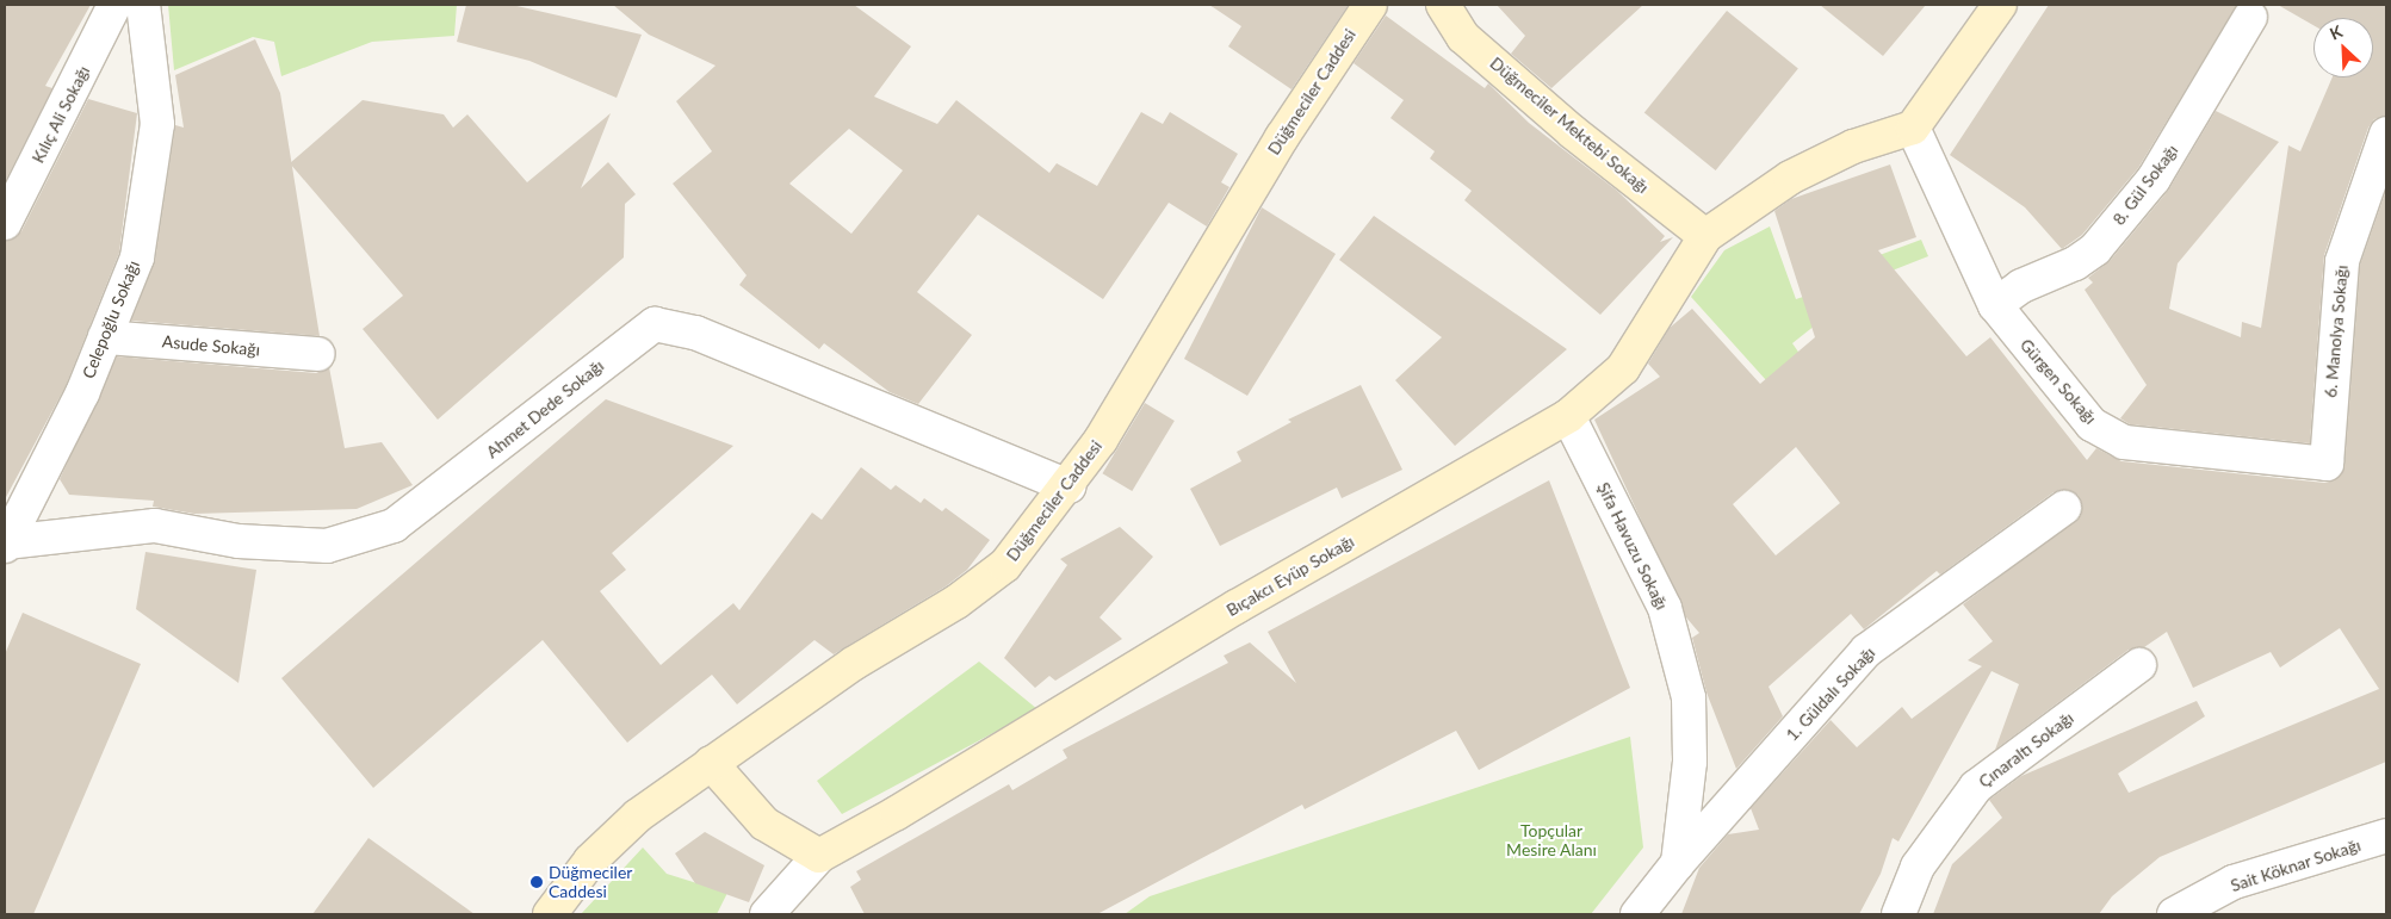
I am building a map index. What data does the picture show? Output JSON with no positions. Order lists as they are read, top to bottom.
{
  "streets": {
    "street": [
      "Düğmeciler Caddesi",
      "Kılıç Ali Sokağı",
      "Düğmeciler Mektebi Sokağı",
      "8. Gül Sokağı",
      "Celepoğlu Sokağı",
      "6. Manolya Sokağı",
      "Asude Sokağı",
      "Gürgen Sokağı",
      "Ahmet Dede Sokağı",
      "Şifa Havuzu Sokağı",
      "Bıçakcı Eyüp Sokağı",
      "1. Güldalı Sokağı",
      "Çınaraltı Sokağı",
      "Sait Köknar Sokağı"
    ]
  },
  "crossings": [
    ["Düğmeciler Caddesi", "Ahmet Dede Sokağı"],
    ["Düğmeciler Mektebi Sokağı", "Bıçakcı Eyüp Sokağı"],
    ["8. Gül Sokağı", "Gürgen Sokağı"],
    ["Celepoğlu Sokağı", "Asude Sokağı"],
    ["Celepoğlu Sokağı", "Ahmet Dede Sokağı"],
    ["6. Manolya Sokağı", "Gürgen Sokağı"],
    ["Şifa Havuzu Sokağı", "Bıçakcı Eyüp Sokağı"],
    ["Şifa Havuzu Sokağı", "1. Güldalı Sokağı"]
  ],
  "parks": ["Topçular Mesire Alanı"],
  "places": ["Düğmeciler Caddesi"],
  "north": "top left"
}
